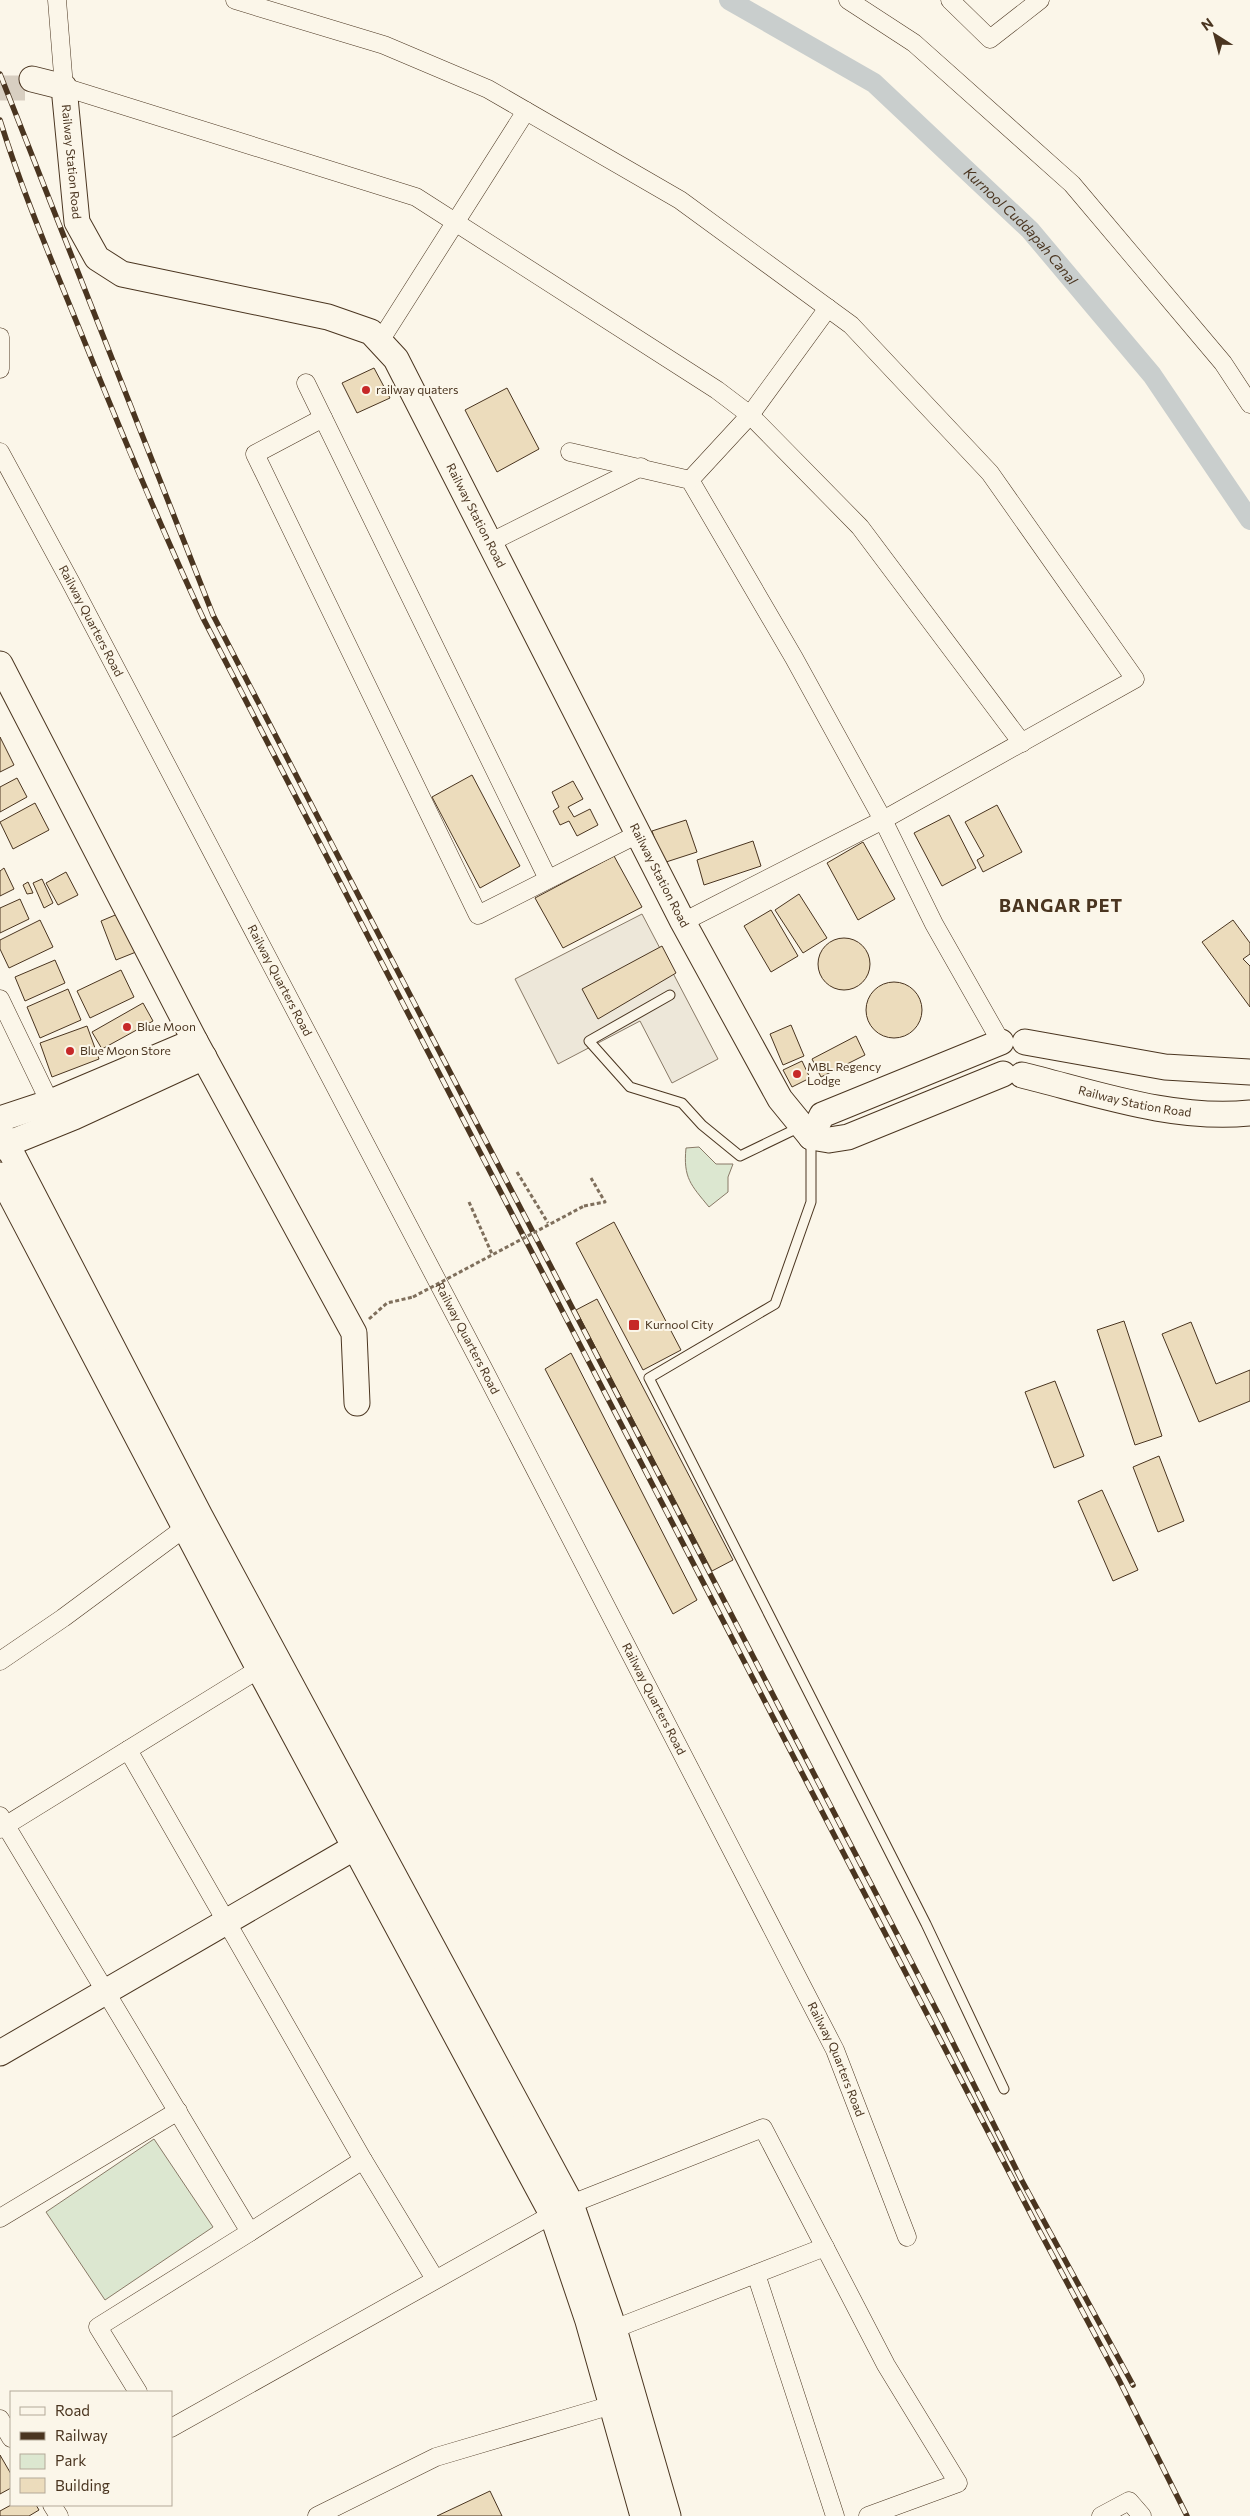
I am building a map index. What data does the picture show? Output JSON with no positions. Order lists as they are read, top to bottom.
{
  "streets": {
    "street": ["Railway Station Road", "Railway Quarters Road"]
  },
  "districts": ["BANGAR PET"],
  "water": ["Kurnool Cuddapah Canal"],
  "places": {
    "other": [
      "railway quaters",
      "Blue Moon",
      "Blue Moon Store",
      "MBL Regency Lodge"
    ],
    "transit": ["Kurnool City"]
  },
  "legend": [
    "Road",
    "Railway",
    "Park",
    "Building"
  ],
  "north": "top left"
}
